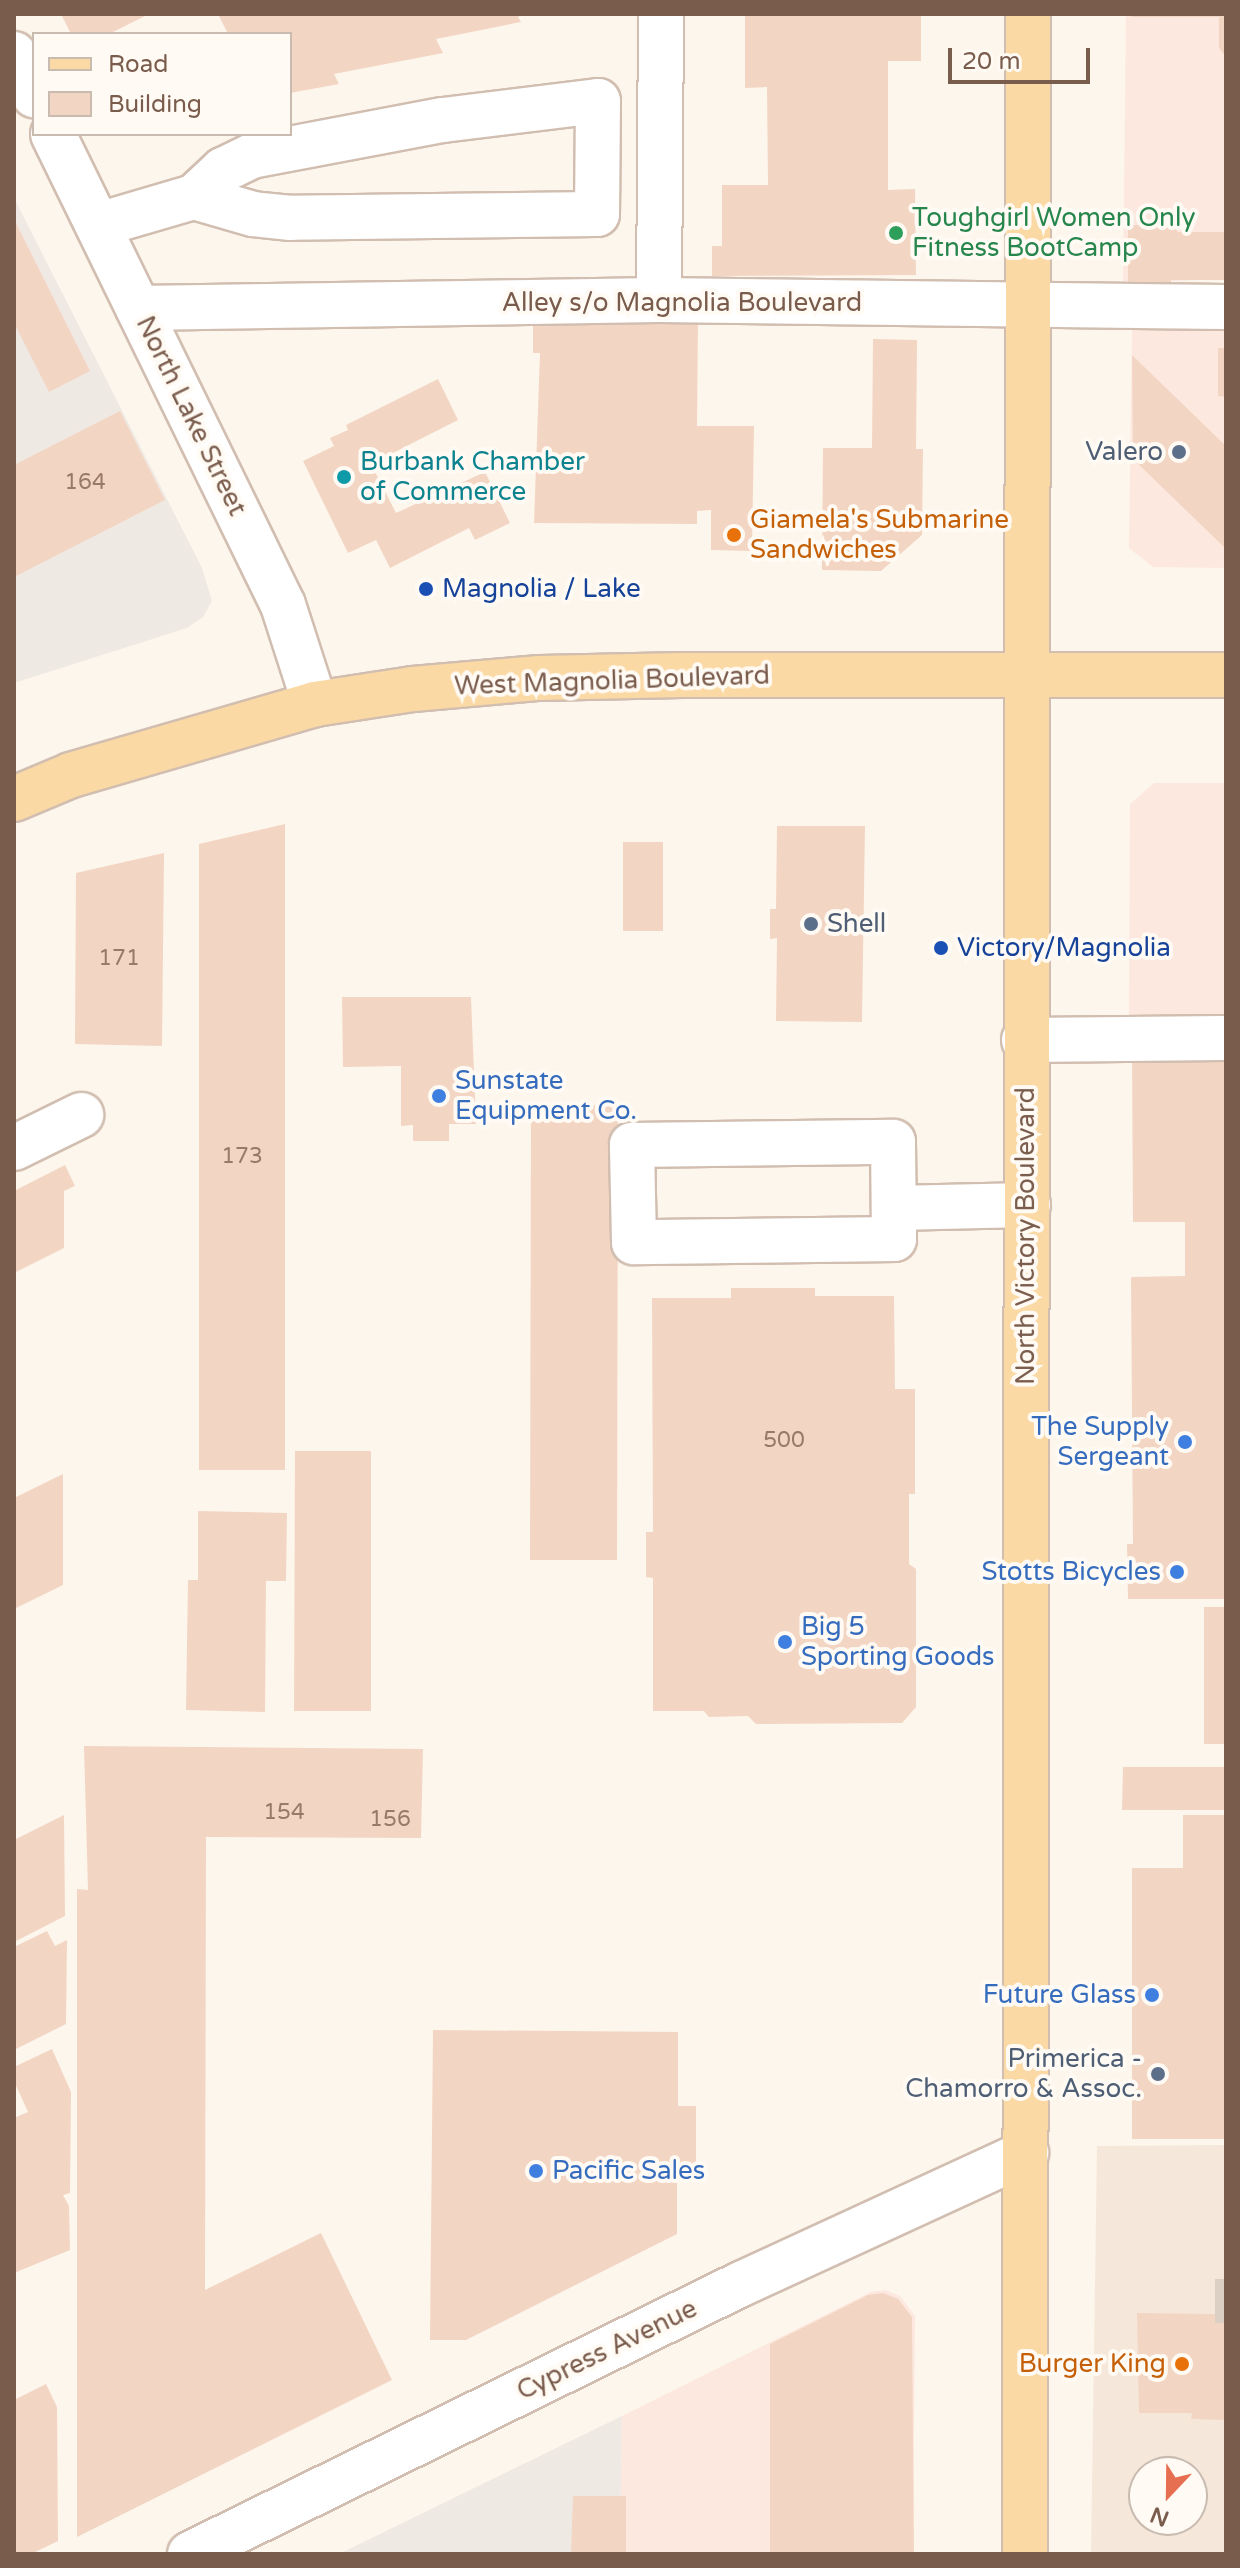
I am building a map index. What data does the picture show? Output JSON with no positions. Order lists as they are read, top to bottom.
{
  "streets": {
    "main road": ["West Magnolia Boulevard", "North Victory Boulevard"],
    "street": ["Alley s/o Magnolia Boulevard", "North Lake Street", "Cypress Avenue"]
  },
  "crossings": [
    ["Alley s/o Magnolia Boulevard", "North Lake Street"],
    ["Alley s/o Magnolia Boulevard", "North Victory Boulevard"],
    ["North Lake Street", "West Magnolia Boulevard"],
    ["West Magnolia Boulevard", "North Victory Boulevard"],
    ["North Victory Boulevard", "Cypress Avenue"]
  ],
  "places": [
    "Toughgirl Women Only Fitness BootCamp",
    "Valero",
    "Burbank Chamber of Commerce",
    "Giamela's Submarine Sandwiches",
    "Magnolia / Lake",
    "Shell",
    "Victory/Magnolia",
    "Sunstate Equipment Co.",
    "The Supply Sergeant",
    "Stotts Bicycles",
    "Big 5 Sporting Goods",
    "Future Glass",
    "Primerica - Chamorro & Assoc.",
    "Pacific Sales",
    "Burger King"
  ],
  "house_numbers": [
    "164",
    "171",
    "173",
    "500",
    "154",
    "156"
  ],
  "legend": ["Road", "Building"],
  "scale_bar": "20 m",
  "north": "bottom"
}
